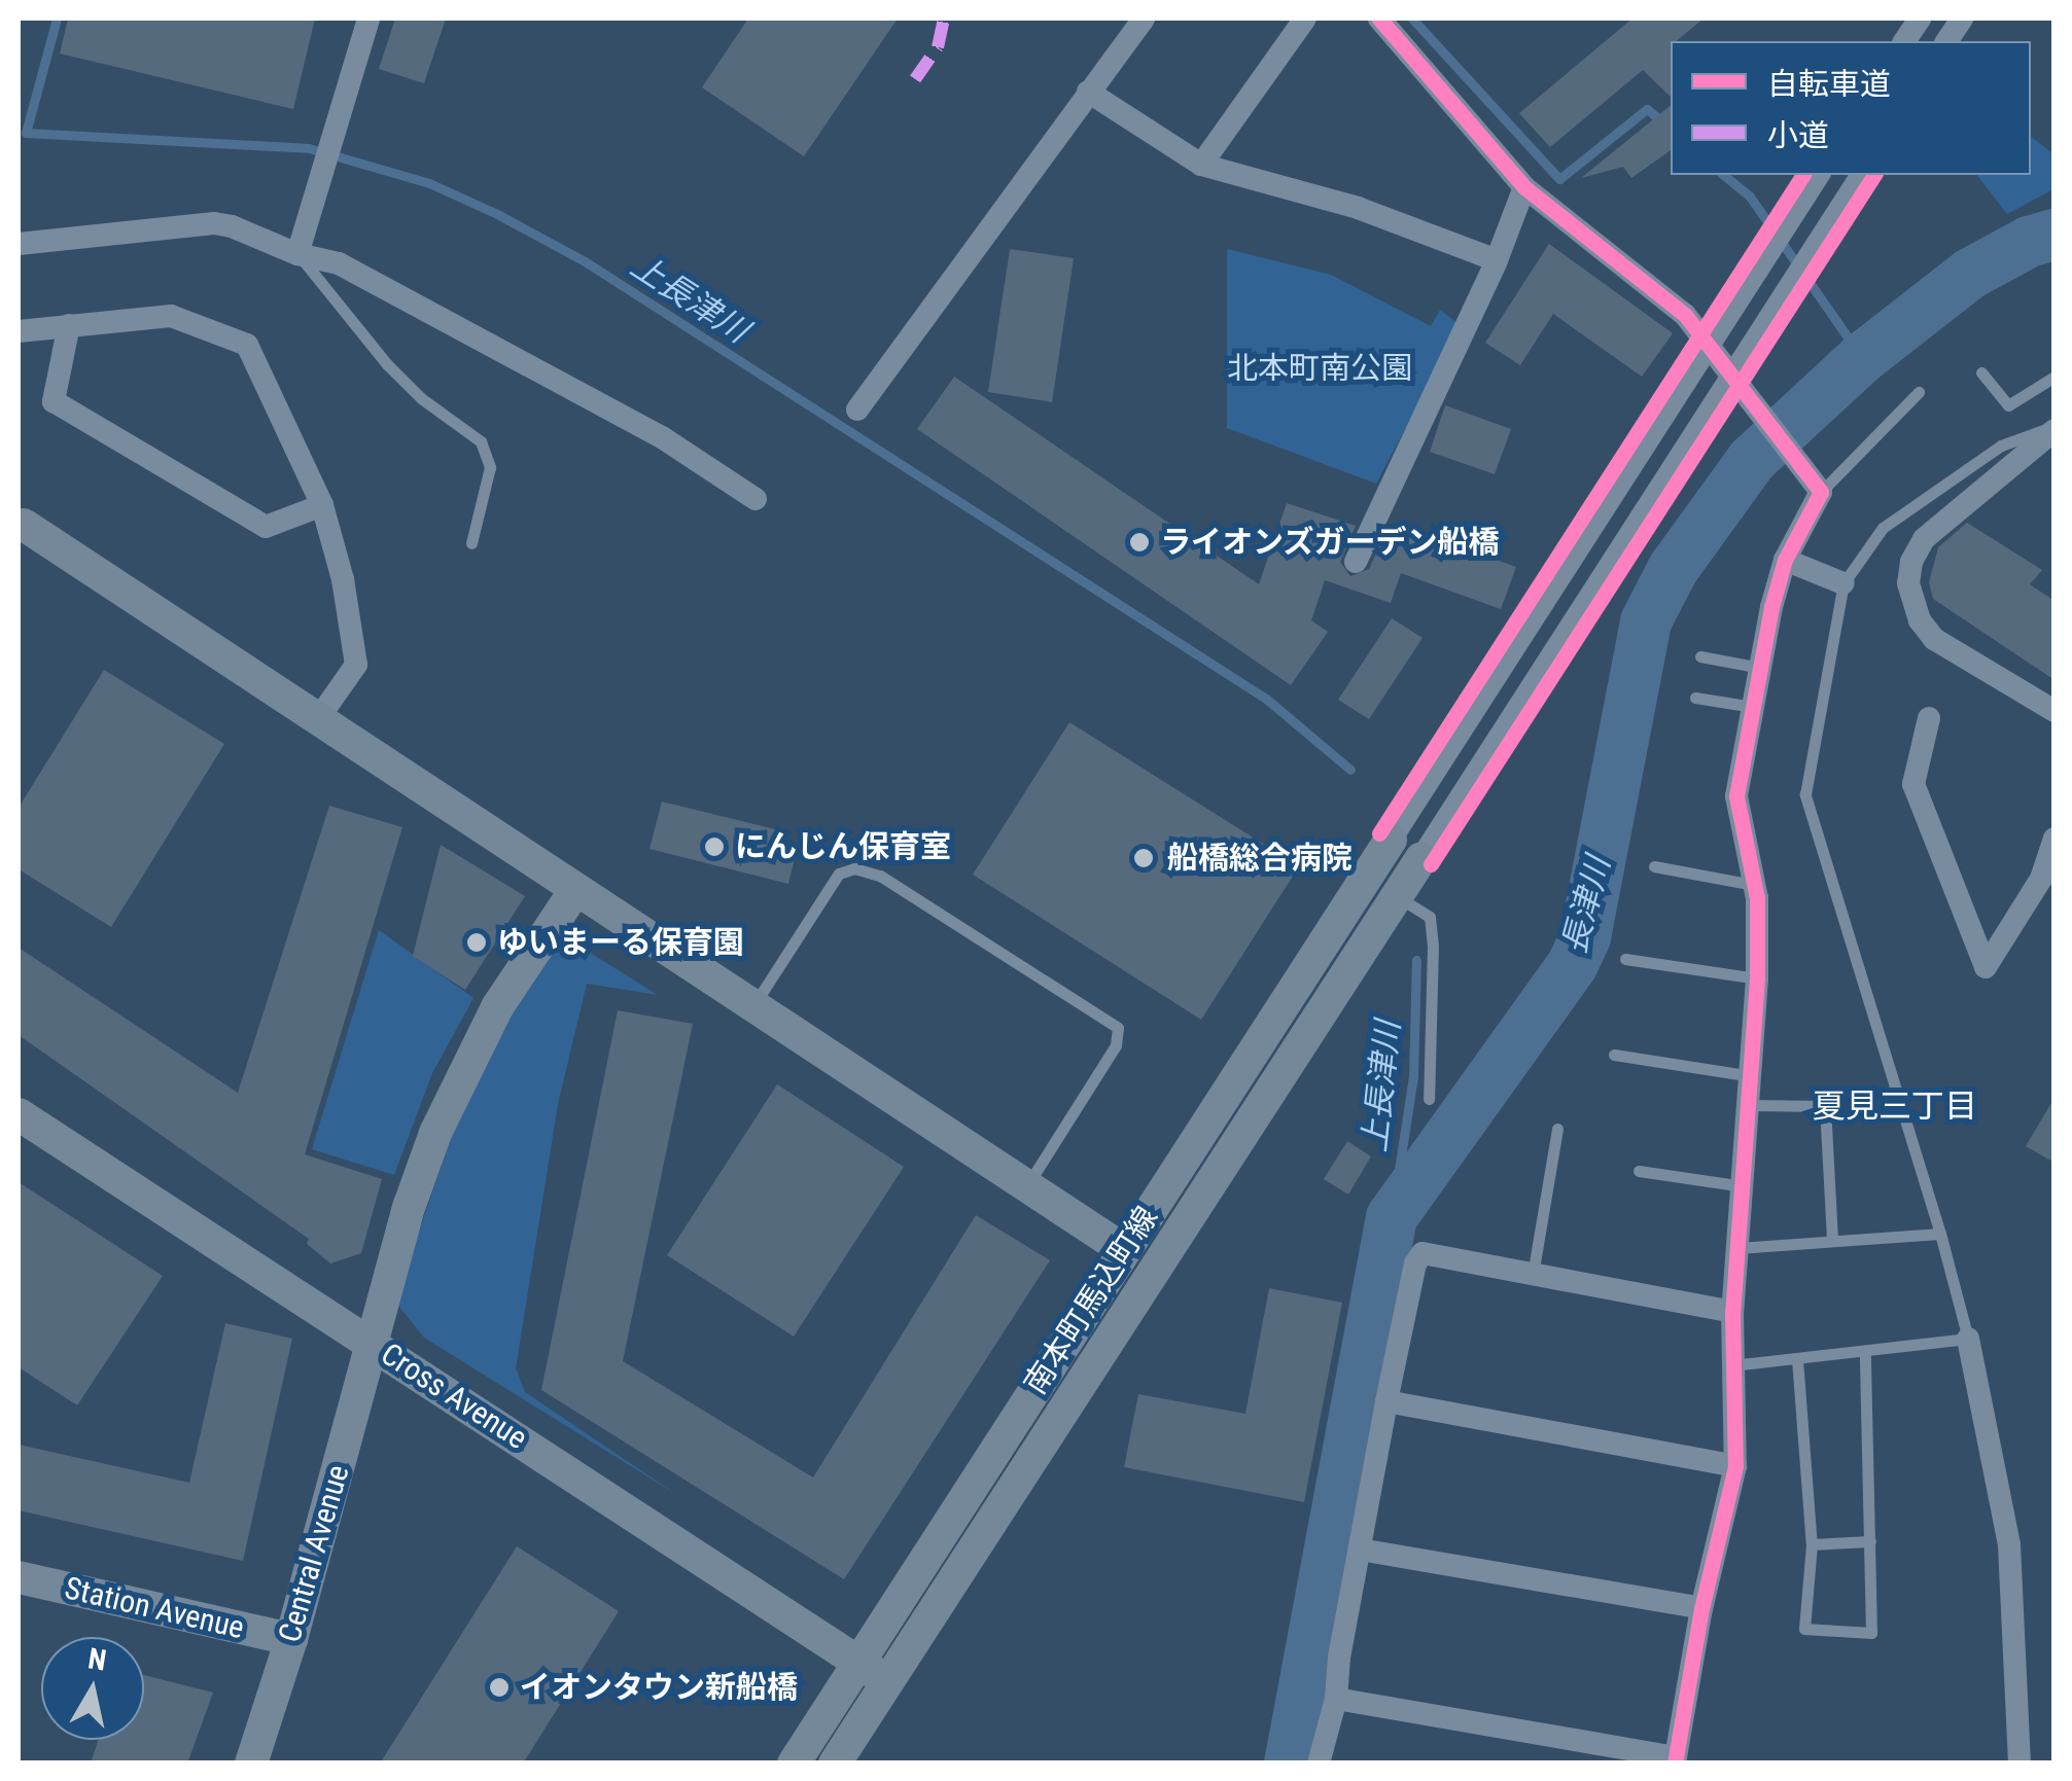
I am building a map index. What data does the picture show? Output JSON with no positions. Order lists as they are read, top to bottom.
{
  "streets": {
    "street": [
      "南本町馬込町線",
      "Cross Avenue",
      "Central Avenue",
      "Station Avenue"
    ]
  },
  "crossings": [
    ["南本町馬込町線", "Cross Avenue"],
    ["Cross Avenue", "Central Avenue"],
    ["Central Avenue", "Station Avenue"]
  ],
  "districts": ["夏見三丁目"],
  "water": ["上長津川", "長津川"],
  "parks": ["北本町南公園"],
  "places": [
    "ライオンズガーデン船橋",
    "にんじん保育室",
    "船橋総合病院",
    "ゆいまーる保育園",
    "イオンタウン新船橋"
  ],
  "legend": ["自転車道", "小道"],
  "north": "top"
}
